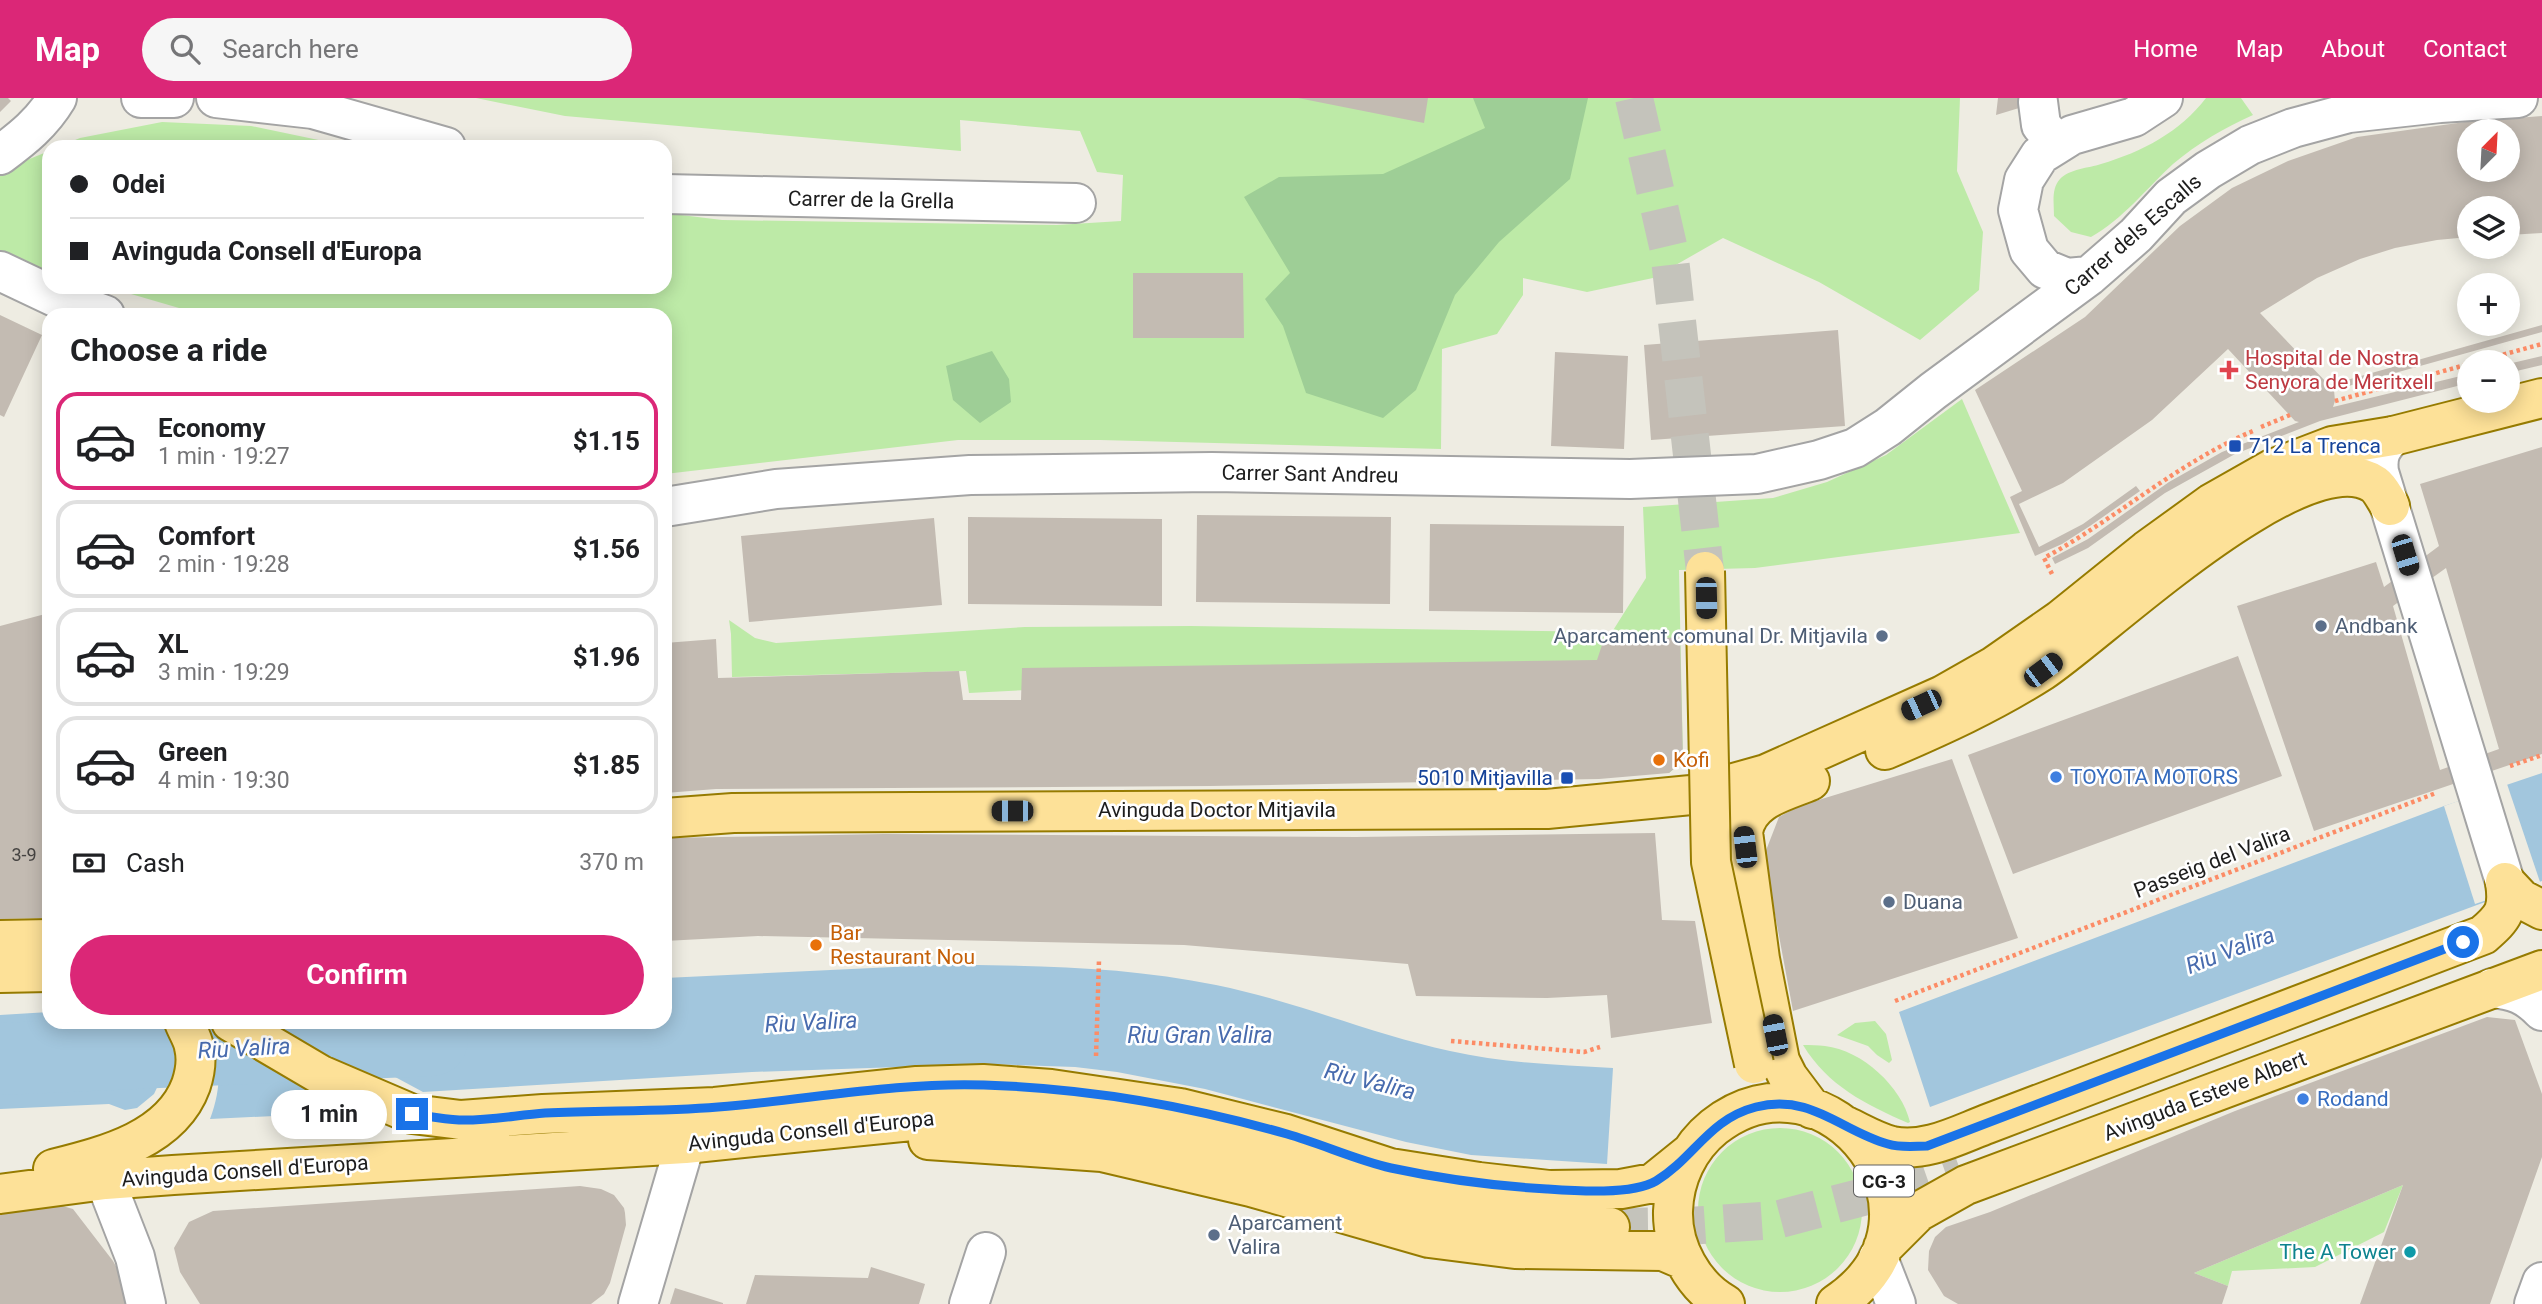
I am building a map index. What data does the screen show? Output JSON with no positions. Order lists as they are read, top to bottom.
{
  "streets": {
    "main road": [
      "Avinguda Doctor Mitjavila",
      "Avinguda Esteve Albert",
      "Avinguda Consell d'Europa",
      "CG-3"
    ],
    "street": ["Carrer de la Grella", "Carrer dels Escalls", "Carrer Sant Andreu"],
    "path": ["Passeig del Valira"]
  },
  "crossings": [
    ["Carrer dels Escalls", "Carrer Sant Andreu"],
    ["Avinguda Esteve Albert", "CG-3"]
  ],
  "water": ["Riu Valira", "Riu Gran Valira"],
  "places": {
    "health": ["Hospital de Nostra Senyora de Meritxell"],
    "transit": ["712 La Trenca", "5010 Mitjavilla"],
    "other": [
      "Andbank",
      "Aparcament comunal Dr. Mitjavila",
      "Kofi",
      "TOYOTA MOTORS",
      "Duana",
      "Bar Restaurant Nou",
      "Rodand",
      "Aparcament Valira",
      "The A Tower"
    ]
  },
  "house_numbers": ["3-9"],
  "north": "top right",
  "page": {
    "header": "Map",
    "search": "Search here",
    "nav": [
      "Home",
      "Map",
      "About",
      "Contact"
    ],
    "map_buttons": ["+", "−"],
    "banner": ["Odei", "Avinguda Consell d'Europa"],
    "heading": "Choose a ride",
    "list": [
      {
        "name": "Economy",
        "note": "1 min · 19:27",
        "value": "$1.15"
      },
      {
        "name": "Comfort",
        "note": "2 min · 19:28",
        "value": "$1.56"
      },
      {
        "name": "XL",
        "note": "3 min · 19:29",
        "value": "$1.96"
      },
      {
        "name": "Green",
        "note": "4 min · 19:30",
        "value": "$1.85"
      }
    ],
    "pay": ["Cash", "370 m"],
    "buttons": "Confirm",
    "bubble": "1 min"
  }
}
